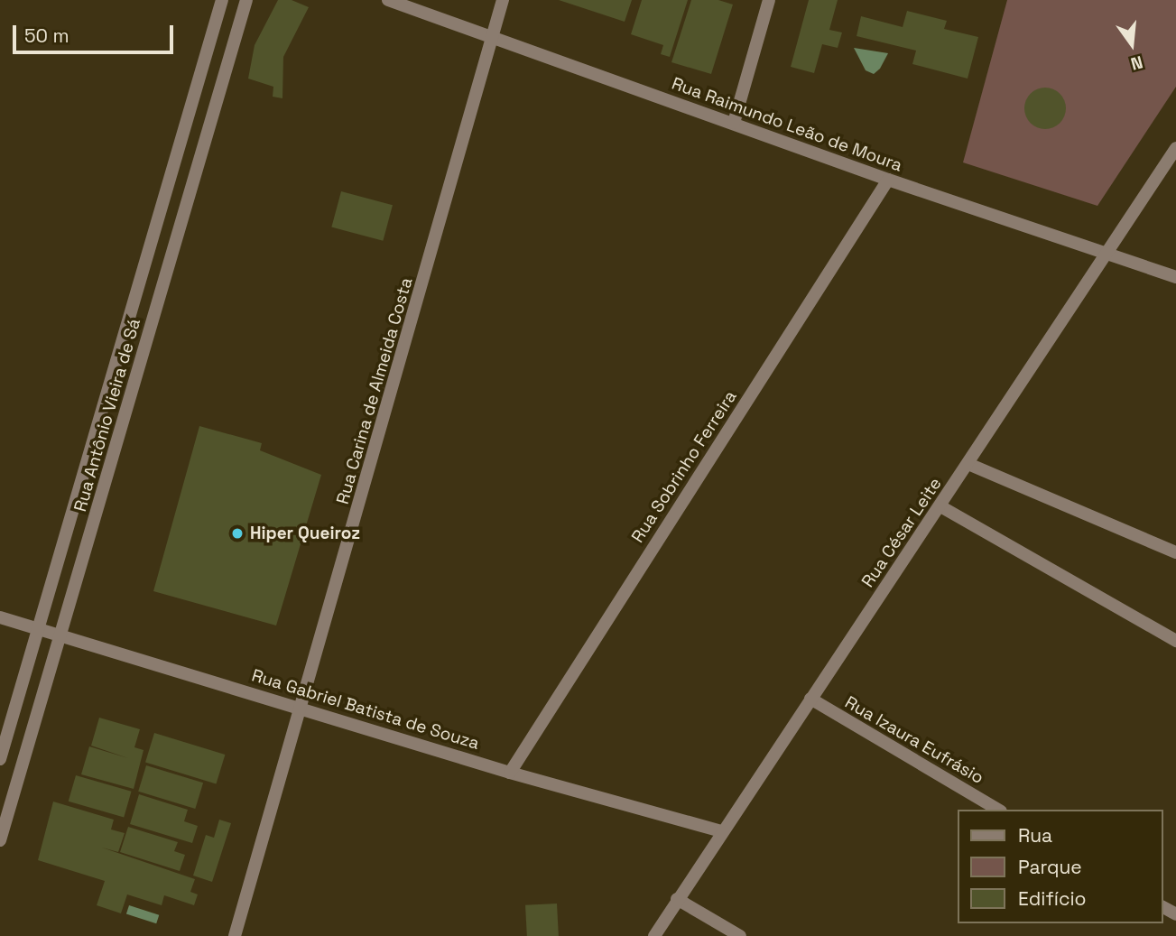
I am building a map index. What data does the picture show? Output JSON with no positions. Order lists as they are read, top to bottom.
{
  "streets": {
    "street": [
      "Rua Raimundo Leão de Moura",
      "Rua Carina de Almeida Costa",
      "Rua Antônio Vieira de Sá",
      "Rua Sobrinho Ferreira",
      "Rua César Leite",
      "Rua Gabriel Batista de Souza",
      "Rua Izaura Eufrásio"
    ]
  },
  "crossings": [
    ["Rua Raimundo Leão de Moura", "Rua Carina de Almeida Costa"],
    ["Rua Raimundo Leão de Moura", "Rua Sobrinho Ferreira"],
    ["Rua Raimundo Leão de Moura", "Rua César Leite"],
    ["Rua Carina de Almeida Costa", "Rua Gabriel Batista de Souza"],
    ["Rua Antônio Vieira de Sá", "Rua Gabriel Batista de Souza"],
    ["Rua Sobrinho Ferreira", "Rua Gabriel Batista de Souza"],
    ["Rua César Leite", "Rua Gabriel Batista de Souza"],
    ["Rua César Leite", "Rua Izaura Eufrásio"]
  ],
  "places": ["Hiper Queiroz"],
  "legend": ["Rua", "Parque", "Edifício"],
  "scale_bar": "50 m",
  "north": "bottom"
}
